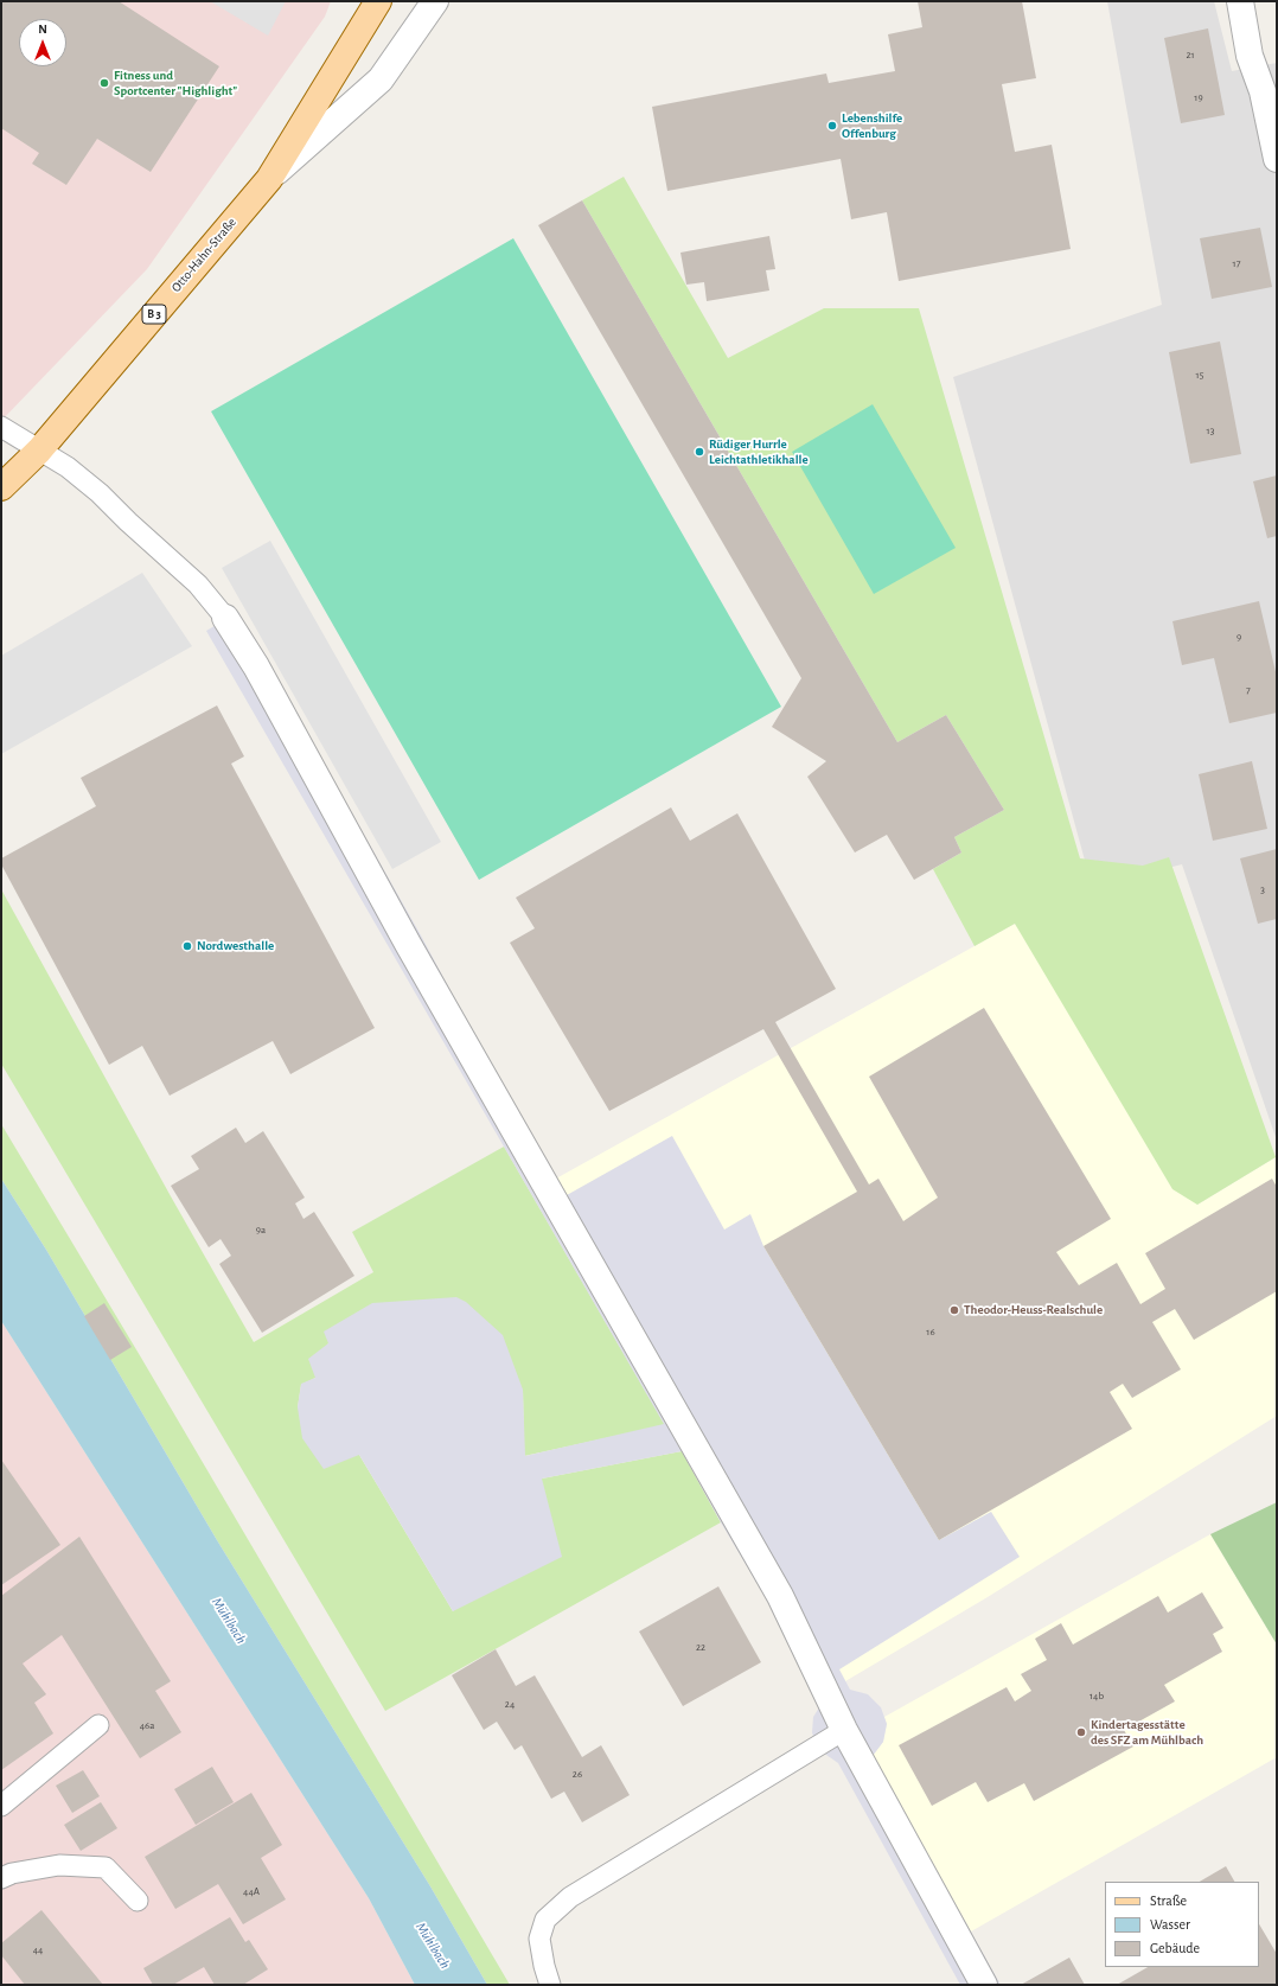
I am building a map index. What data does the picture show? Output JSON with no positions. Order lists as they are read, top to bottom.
{
  "streets": {
    "main road": ["Otto-Hahn-Straße", "B 3"]
  },
  "water": ["Mühlbach"],
  "places": [
    "Fitness und Sportcenter \"Highlight\"",
    "Lebenshilfe Offenburg",
    "Rüdiger Hurrle Leichtathletikhalle",
    "Nordwesthalle",
    "Theodor-Heuss-Realschule",
    "Kindertagesstätte des SFZ am Mühlbach"
  ],
  "house_numbers": [
    "21",
    "19",
    "17",
    "15",
    "13",
    "9",
    "7",
    "3",
    "9a",
    "16",
    "22",
    "14b",
    "24",
    "46a",
    "26",
    "44A",
    "44"
  ],
  "legend": ["Straße", "Wasser", "Gebäude"],
  "north": "top"
}
